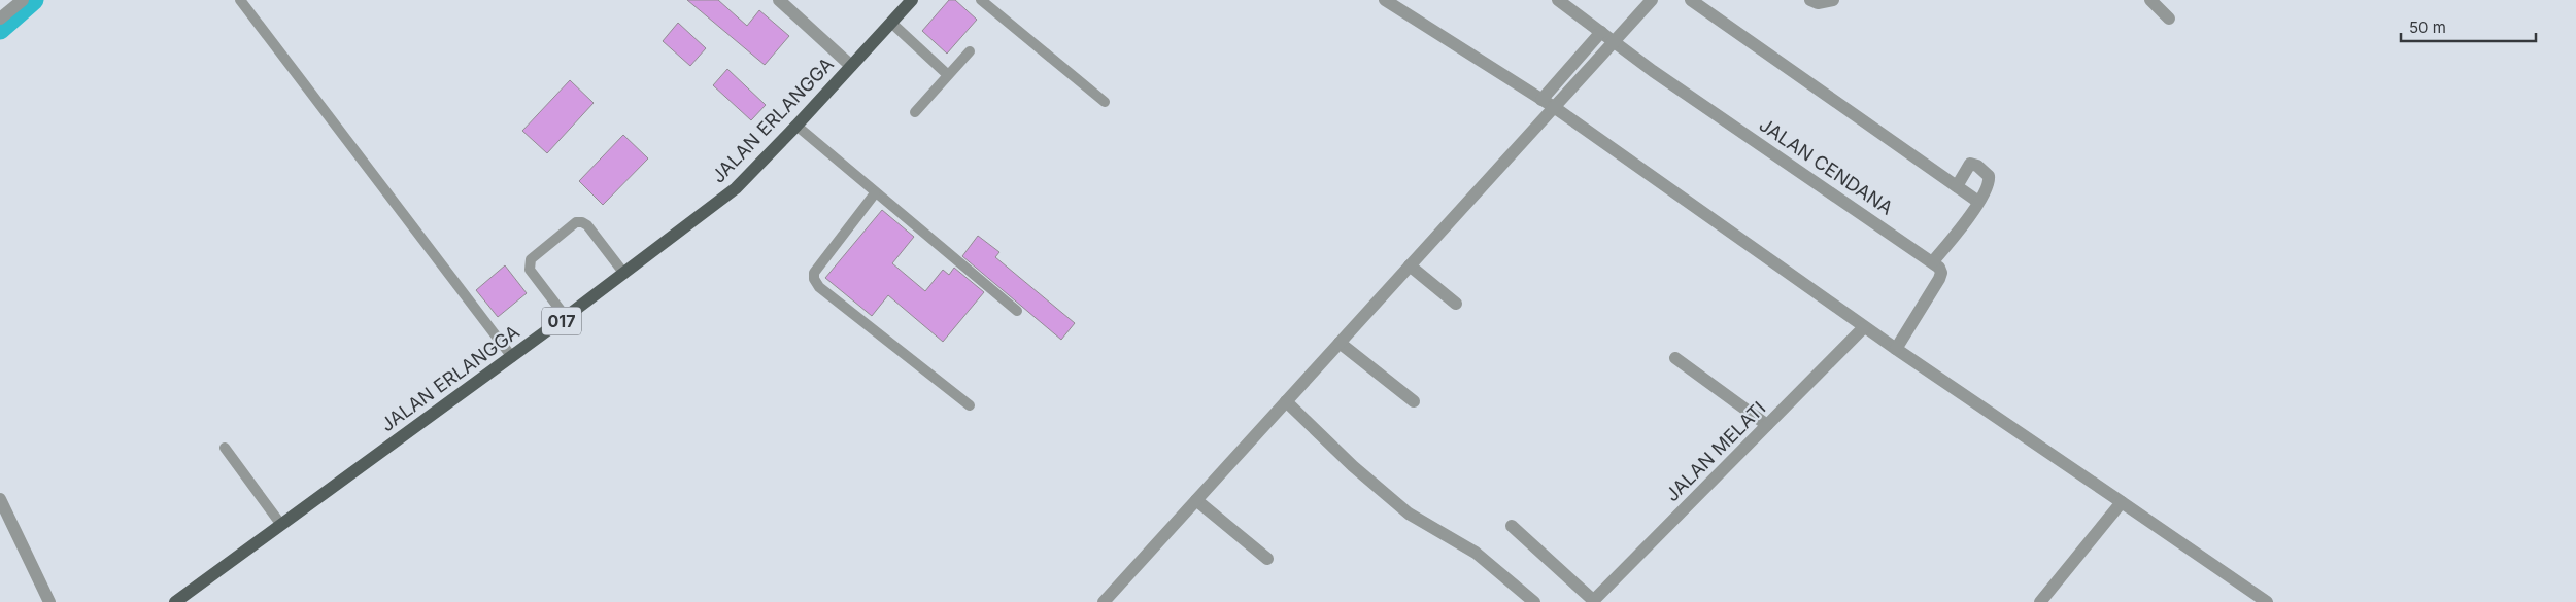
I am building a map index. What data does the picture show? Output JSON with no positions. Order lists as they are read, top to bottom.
{
  "streets": {
    "main road": ["JALAN ERLANGGA", "017"],
    "street": ["JALAN CENDANA", "JALAN MELATI"]
  },
  "scale_bar": "50 m"
}
